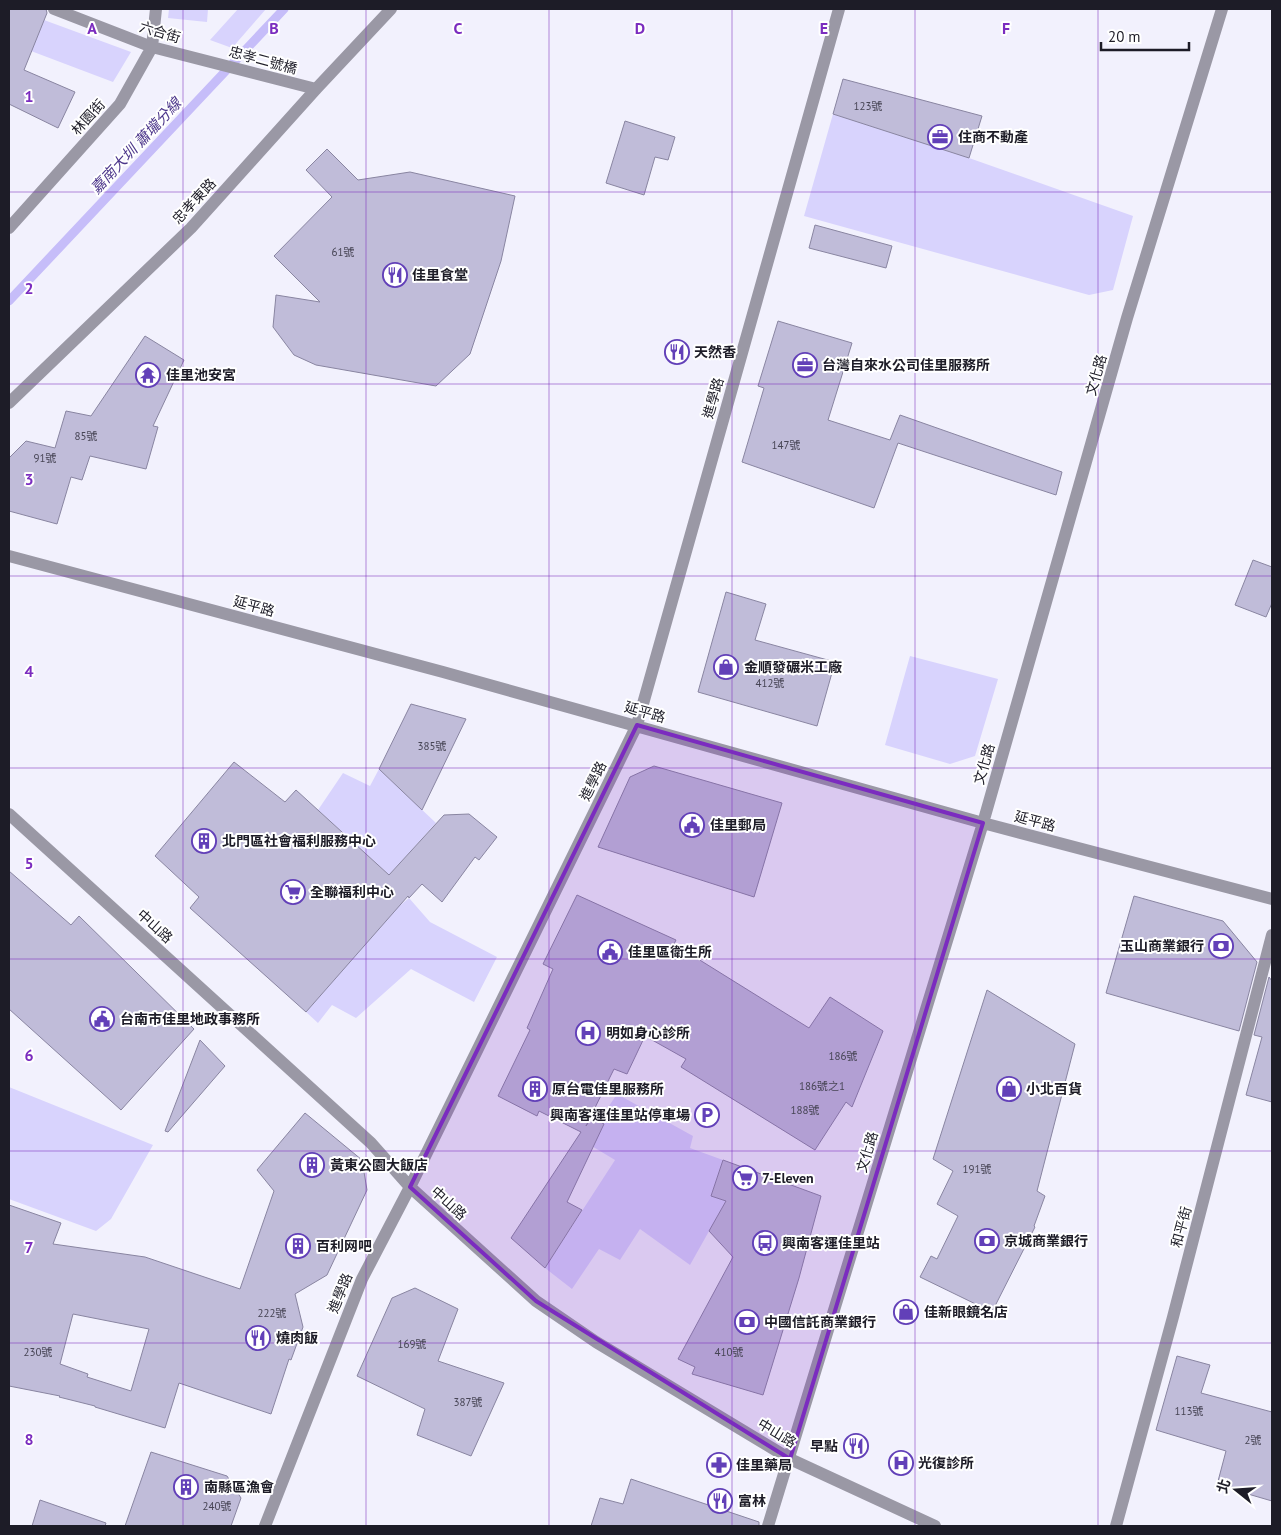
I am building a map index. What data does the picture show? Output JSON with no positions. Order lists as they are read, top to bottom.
{
  "streets": {
    "street": [
      "六合街",
      "忠孝二號橋",
      "林園街",
      "忠孝東路",
      "文化路",
      "進學路",
      "延平路",
      "中山路",
      "和平街"
    ]
  },
  "crossings": [
    ["六合街", "忠孝二號橋"],
    ["六合街", "林園街"],
    ["忠孝二號橋", "忠孝東路"],
    ["文化路", "延平路"],
    ["文化路", "中山路"],
    ["進學路", "延平路"],
    ["進學路", "中山路"]
  ],
  "water": ["嘉南大圳 蕭壠分線"],
  "places": {
    "office": ["住商不動產", "台灣自來水公司佳里服務所"],
    "restaurant": [
      "佳里食堂",
      "天然香",
      "燒肉飯",
      "早點",
      "富林"
    ],
    "temple": ["佳里池安宮"],
    "shop": ["金順發碾米工廠", "小北百貨", "佳新眼鏡名店"],
    "public building": ["佳里郵局", "佳里區衛生所", "台南市佳里地政事務所"],
    "building": [
      "北門區社會福利服務中心",
      "原台電佳里服務所",
      "黃東公園大飯店",
      "百利网吧",
      "南縣區漁會"
    ],
    "supermarket": ["全聯福利中心", "7-Eleven"],
    "bank": ["玉山商業銀行", "京城商業銀行", "中國信託商業銀行"],
    "hospital": ["明如身心診所", "光復診所"],
    "parking": ["興南客運佳里站停車場"],
    "bus stop": ["興南客運佳里站"],
    "pharmacy": ["佳里藥局"]
  },
  "house_numbers": [
    "123號",
    "61號",
    "85號",
    "147號",
    "91號",
    "412號",
    "385號",
    "186號",
    "186號之1",
    "188號",
    "191號",
    "222號",
    "169號",
    "230號",
    "410號",
    "387號",
    "113號",
    "2號",
    "240號"
  ],
  "scale_bar": "20 m",
  "north": "left",
  "grid": {
    "columns": [
      "A",
      "B",
      "C",
      "D",
      "E",
      "F"
    ],
    "rows": [
      "1",
      "2",
      "3",
      "4",
      "5",
      "6",
      "7",
      "8"
    ]
  }
}
